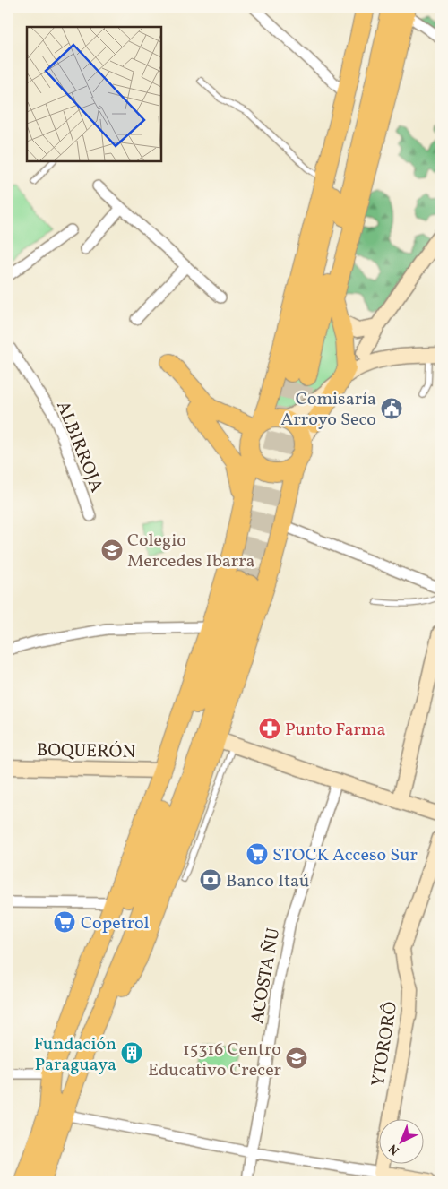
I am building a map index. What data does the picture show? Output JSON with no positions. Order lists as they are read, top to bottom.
{
  "streets": {
    "street": [
      "ALBIRROJA",
      "BOQUERÓN",
      "ACOSTA ÑU",
      "YTORORÔ"
    ]
  },
  "places": {
    "public building": ["Comisaría Arroyo Seco"],
    "school or university": ["Colegio Mercedes Ibarra", "15316 Centro Educativo Crecer"],
    "pharmacy": ["Punto Farma"],
    "supermarket": ["STOCK Acceso Sur", "Copetrol"],
    "bank": ["Banco Itaú"],
    "building": ["Fundación Paraguaya"]
  },
  "north": "bottom left"
}
